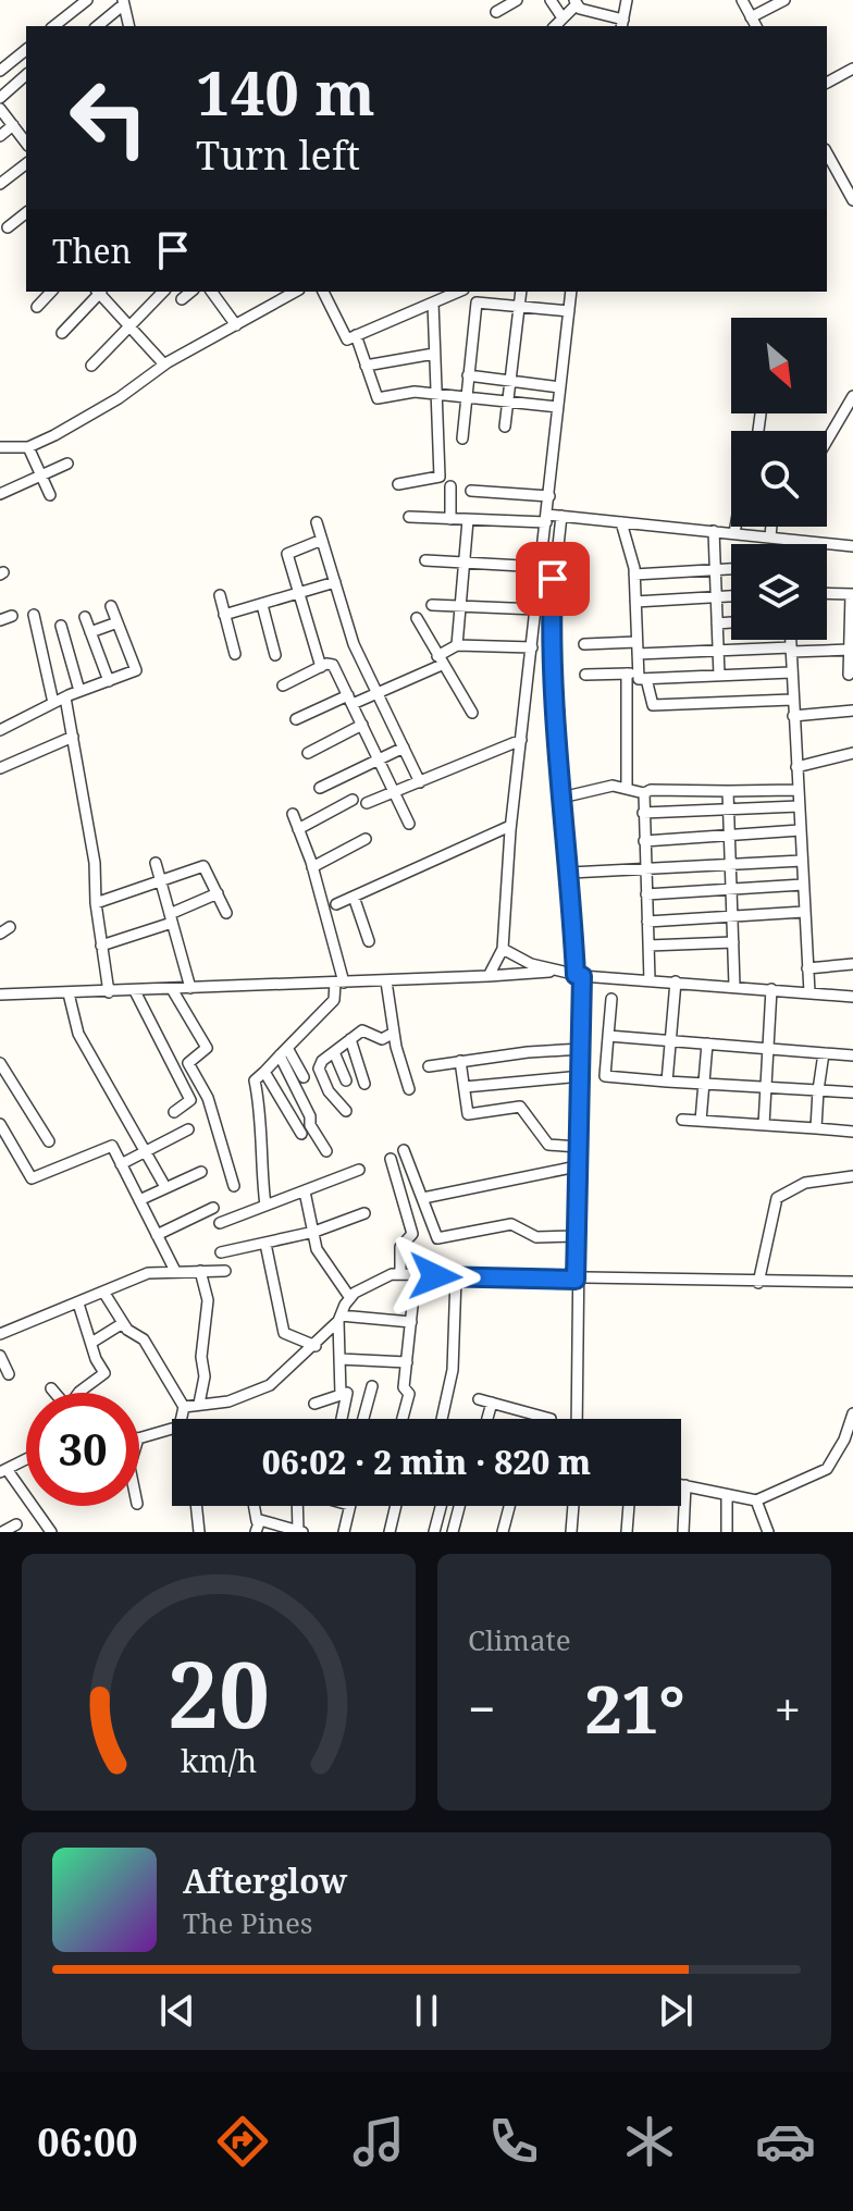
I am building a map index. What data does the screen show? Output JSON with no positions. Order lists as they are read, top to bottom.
{
  "north": "bottom right",
  "page": {
    "turn": ["140 m", "Turn left"],
    "then": "Then",
    "limit": "30",
    "trip": "06:02 · 2 min · 820 m",
    "tile": "Climate",
    "heat": ["−", "21°", "+"],
    "song": ["Afterglow", "The Pines"],
    "tabs": "06:00",
    "gauge": ["20", "km/h"]
  }
}
